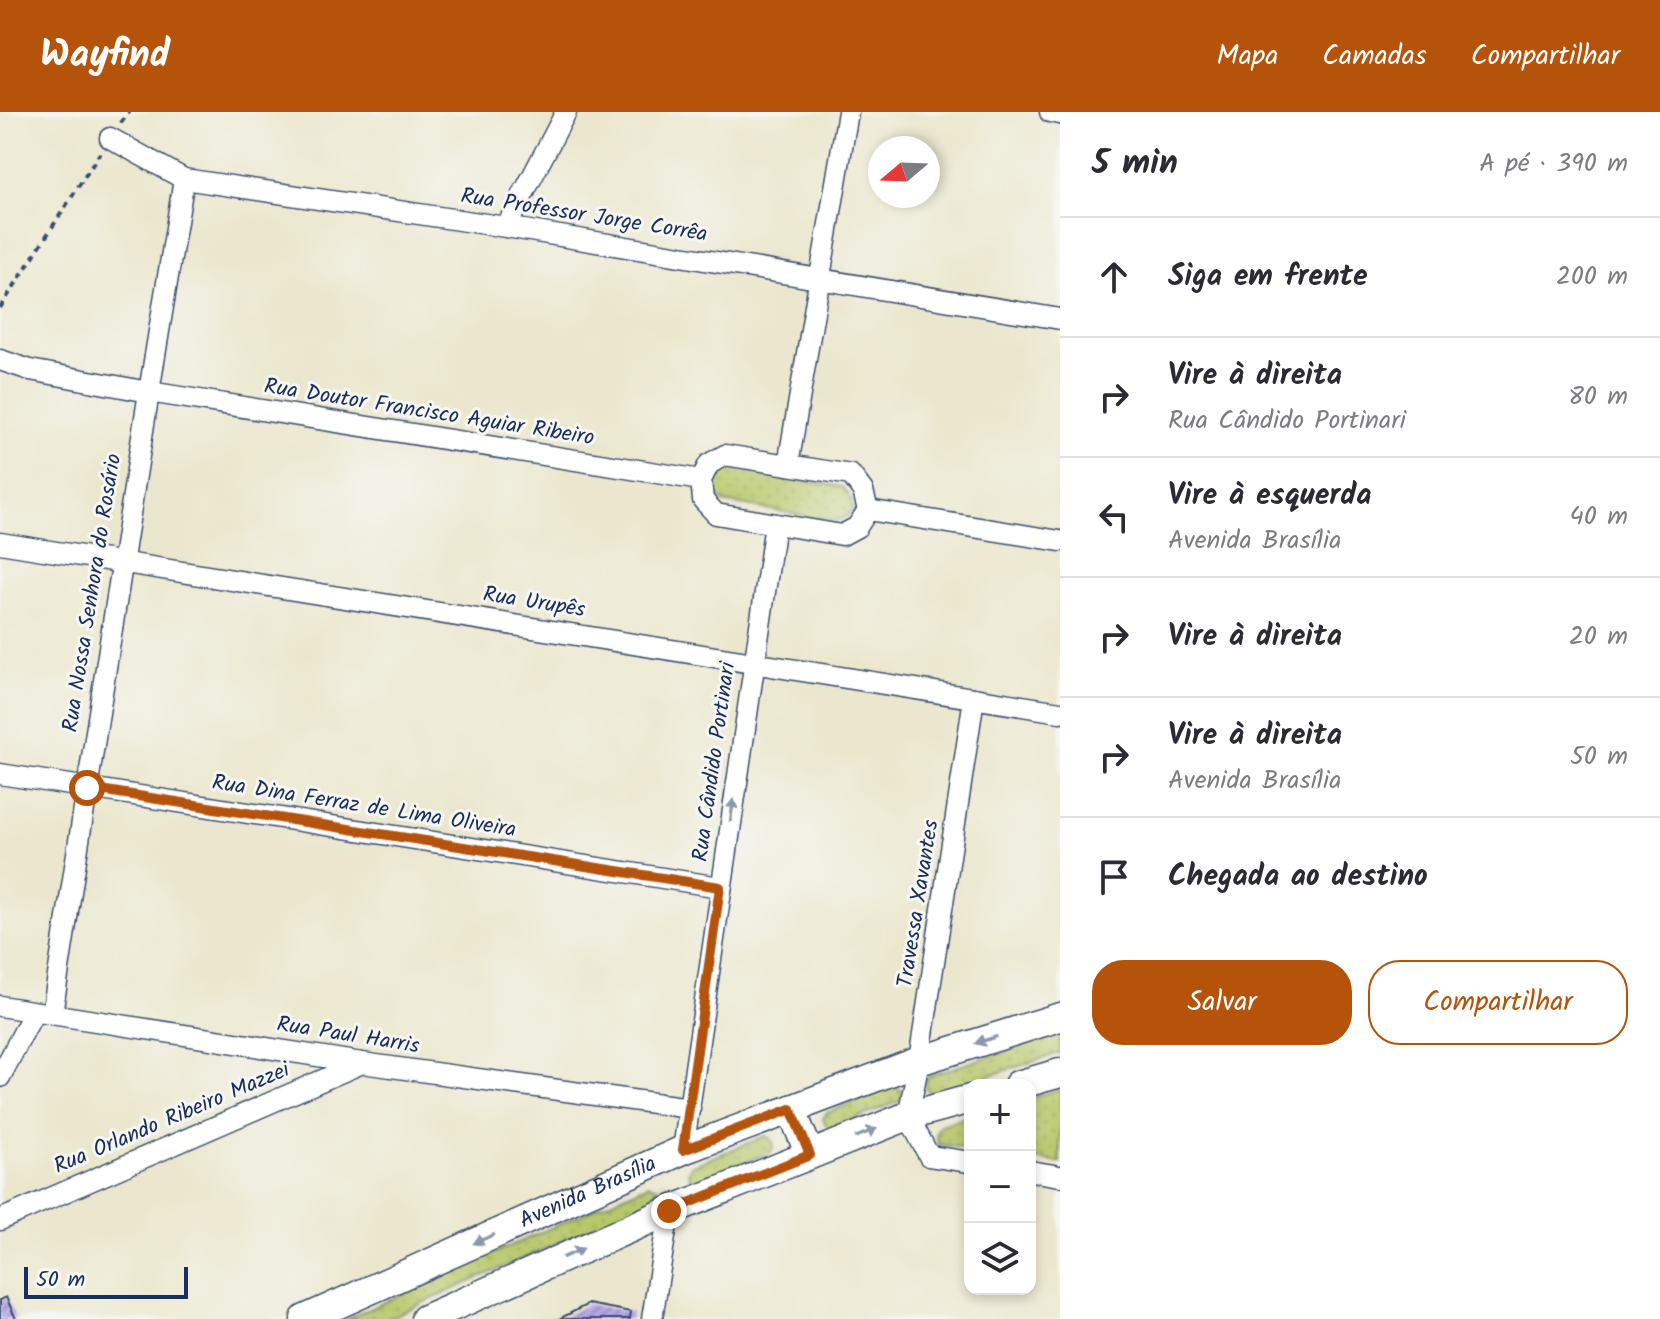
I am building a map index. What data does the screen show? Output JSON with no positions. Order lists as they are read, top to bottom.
{
  "streets": {
    "main road": ["Avenida Brasília"],
    "street": [
      "Rua Professor Jorge Corrêa",
      "Rua Doutor Francisco Aguiar Ribeiro",
      "Rua Nossa Senhora do Rosário",
      "Rua Urupês",
      "Rua Cândido Portinari",
      "Rua Dina Ferraz de Lima Oliveira",
      "Travessa Xavantes",
      "Rua Paul Harris",
      "Rua Orlando Ribeiro Mazzei"
    ]
  },
  "crossings": [
    ["Rua Professor Jorge Corrêa", "Rua Nossa Senhora do Rosário"],
    ["Rua Doutor Francisco Aguiar Ribeiro", "Rua Nossa Senhora do Rosário"],
    ["Rua Nossa Senhora do Rosário", "Rua Urupês"],
    ["Rua Nossa Senhora do Rosário", "Rua Dina Ferraz de Lima Oliveira"],
    ["Rua Nossa Senhora do Rosário", "Rua Paul Harris"],
    ["Rua Urupês", "Rua Cândido Portinari"],
    ["Rua Urupês", "Travessa Xavantes"],
    ["Rua Cândido Portinari", "Rua Dina Ferraz de Lima Oliveira"],
    ["Rua Cândido Portinari", "Rua Paul Harris"],
    ["Rua Cândido Portinari", "Avenida Brasília"],
    ["Travessa Xavantes", "Avenida Brasília"],
    ["Rua Paul Harris", "Rua Orlando Ribeiro Mazzei"]
  ],
  "one_way": ["Rua Cândido Portinari"],
  "scale_bar": "50 m",
  "north": "left",
  "page": {
    "header": "Wayfind",
    "nav": ["Mapa", "Camadas", "Compartilhar"],
    "heading": ["5 min", "A pé · 390 m"],
    "list": [
      ["Siga em frente", "200 m"],
      ["Vire à direita", "Rua Cândido Portinari", "80 m"],
      ["Vire à esquerda", "Avenida Brasília", "40 m"],
      ["Vire à direita", "20 m"],
      ["Vire à direita", "Avenida Brasília", "50 m"],
      "Chegada ao destino"
    ],
    "buttons": ["Salvar", "Compartilhar"],
    "map_buttons": ["+", "−"],
    "scale": "50 m"
  }
}
